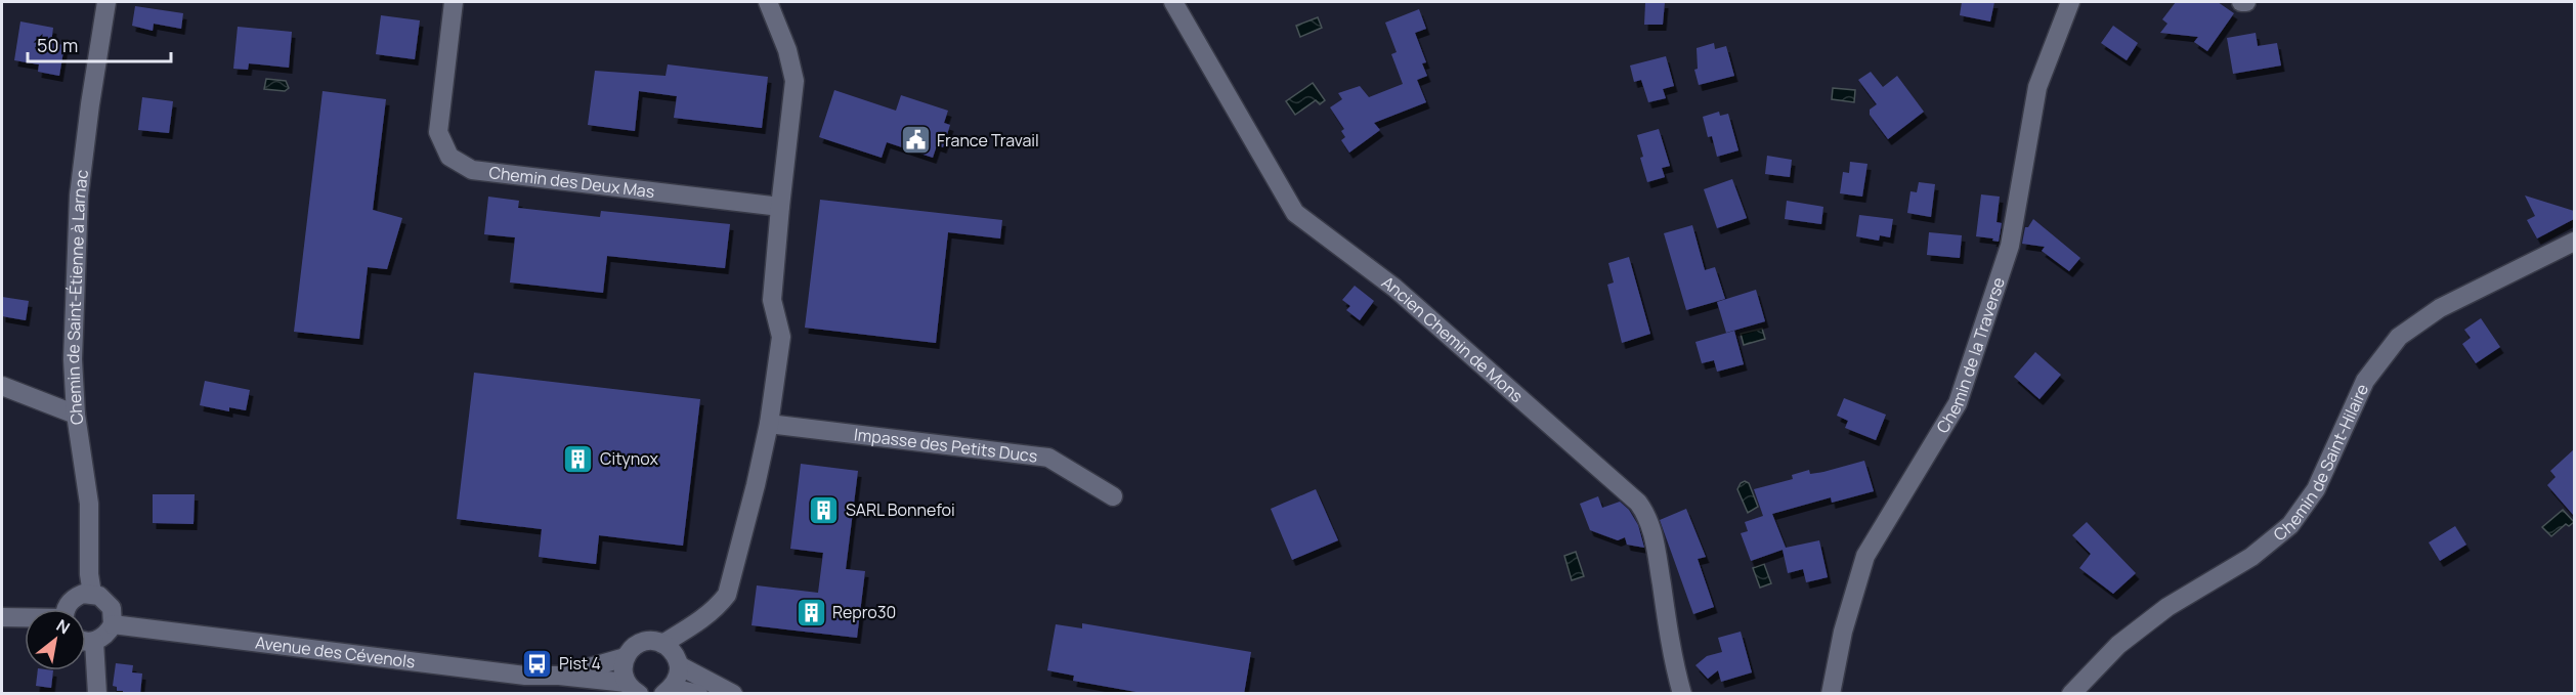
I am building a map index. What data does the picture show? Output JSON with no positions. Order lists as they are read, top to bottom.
{
  "streets": {
    "street": [
      "Chemin des Deux Mas",
      "Chemin de Saint-Étienne à Larnac",
      "Ancien Chemin de Mons",
      "Chemin de la Traverse",
      "Impasse des Petits Ducs",
      "Chemin de Saint-Hilaire",
      "Avenue des Cévenols"
    ]
  },
  "places": {
    "public building": ["France Travail"],
    "building": ["Citynox", "SARL Bonnefoi", "Repro30"],
    "bus stop": ["Pist 4"]
  },
  "scale_bar": "50 m",
  "north": "top right"
}
